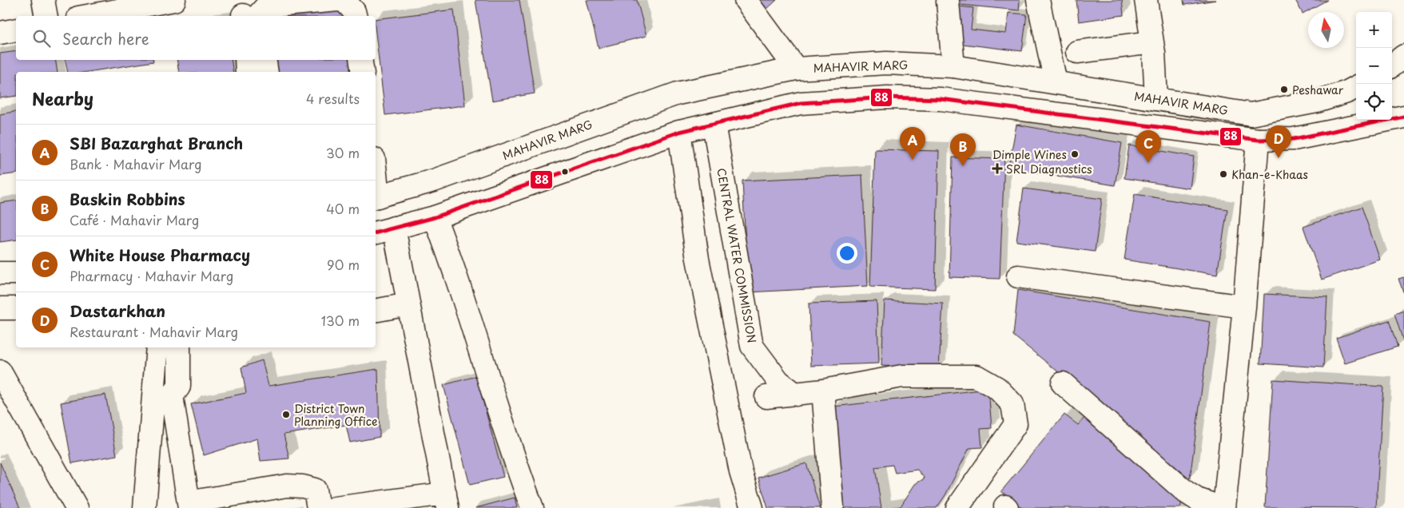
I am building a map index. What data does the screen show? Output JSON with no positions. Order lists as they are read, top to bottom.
{
  "streets": {
    "main road": ["MAHAVIR MARG", "CENTRAL WATER COMMISSION"]
  },
  "places": {
    "other": [
      "Peshawar",
      "Dimple Wines",
      "Khan-e-Khaas",
      "District Town Planning Office"
    ],
    "health": ["SRL Diagnostics"]
  },
  "lines": ["transit line 88"],
  "north": "top",
  "page": {
    "map_buttons": ["+", "−"],
    "search": "Search here",
    "heading": ["Nearby", "4 results"],
    "list": [
      {
        "mark": "A",
        "name": "SBI Bazarghat Branch",
        "note": "Bank · Mahavir Marg",
        "value": "30 m"
      },
      {
        "mark": "B",
        "name": "Baskin Robbins",
        "note": "Café · Mahavir Marg",
        "value": "40 m"
      },
      {
        "mark": "C",
        "name": "White House Pharmacy",
        "note": "Pharmacy · Mahavir Marg",
        "value": "90 m"
      },
      {
        "mark": "D",
        "name": "Dastarkhan",
        "note": "Restaurant · Mahavir Marg",
        "value": "130 m"
      }
    ],
    "pins": [
      "D",
      "A",
      "C",
      "B"
    ]
  }
}
